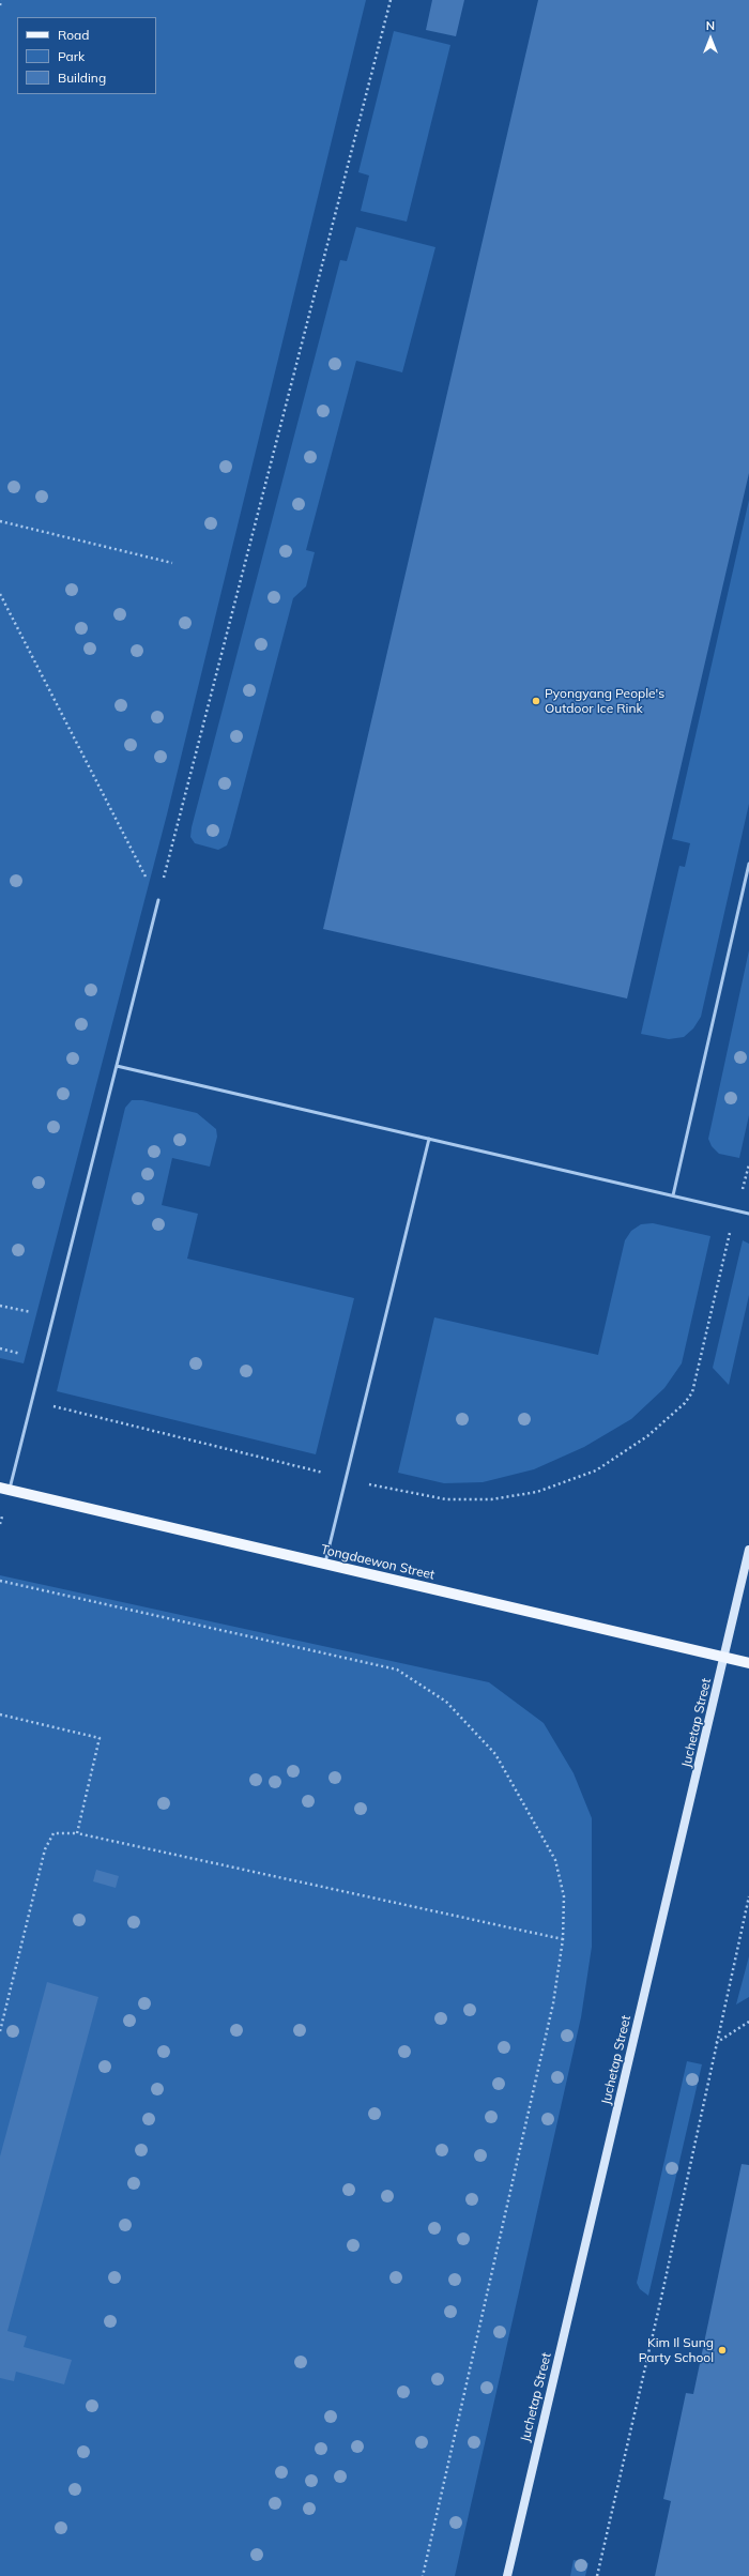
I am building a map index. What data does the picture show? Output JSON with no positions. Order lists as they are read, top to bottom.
{
  "streets": {
    "main road": ["Tongdaewon Street", "Juchetap Street"]
  },
  "crossings": [
    ["Tongdaewon Street", "Juchetap Street"]
  ],
  "places": ["Pyongyang People's Outdoor Ice Rink", "Kim Il Sung Party School"],
  "legend": ["Road", "Park", "Building"],
  "north": "top"
}
